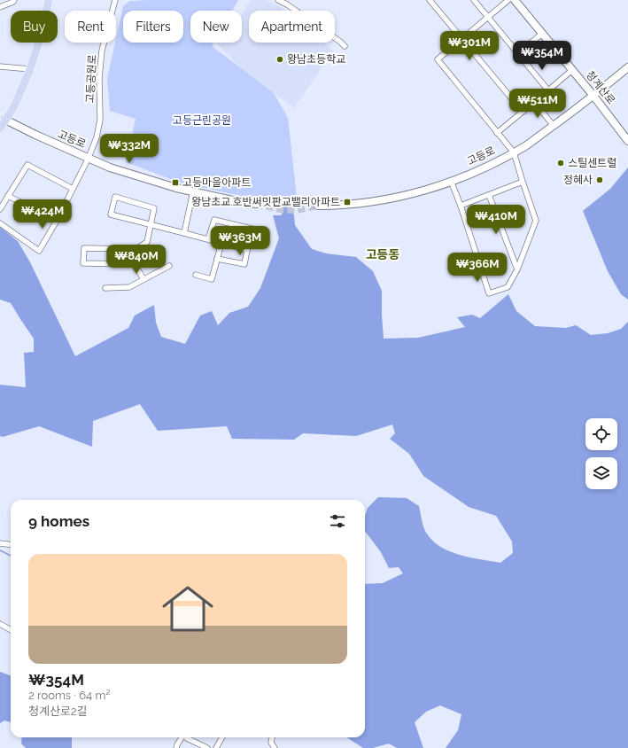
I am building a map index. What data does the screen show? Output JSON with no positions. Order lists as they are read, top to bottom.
{
  "streets": {
    "street": ["고등공원로", "청계산로", "고등로"]
  },
  "crossings": [
    ["고등공원로", "고등로"],
    ["청계산로", "고등로"]
  ],
  "districts": ["고등동"],
  "parks": ["고등근린공원"],
  "places": {
    "other": ["왕남초등학교", "스틸센트럴", "정혜사"],
    "transit": ["고등마을아파트", "왕남초교.호반써밋판교밸리아파트"]
  },
  "page": {
    "chip": [
      "Buy",
      "Rent",
      "Filters",
      "New",
      "Apartment"
    ],
    "price": [
      "₩301M",
      "₩354M",
      "₩511M",
      "₩332M",
      "₩424M",
      "₩410M",
      "₩363M",
      "₩840M",
      "₩366M"
    ],
    "heading": "9 homes",
    "list": [
      {
        "name": "₩354M",
        "note": "2 rooms · 64 m² · 청계산로2길"
      }
    ]
  }
}
